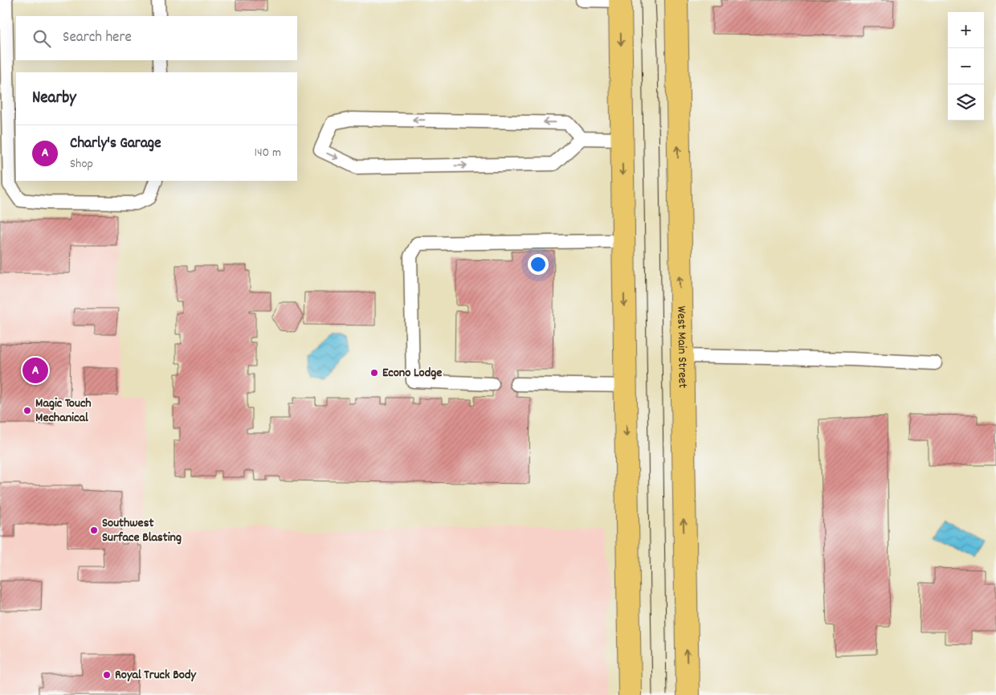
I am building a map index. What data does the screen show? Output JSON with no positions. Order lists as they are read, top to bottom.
{
  "streets": {
    "main road": ["West Main Street"]
  },
  "places": [
    "Econo Lodge",
    "Magic Touch Mechanical",
    "Southwest Surface Blasting",
    "Royal Truck Body"
  ],
  "page": {
    "map_buttons": ["+", "−"],
    "search": "Search here",
    "heading": "Nearby",
    "list": [
      {
        "mark": "A",
        "name": "Charly's Garage",
        "note": "Shop",
        "value": "140 m"
      }
    ],
    "pins": "A"
  }
}
